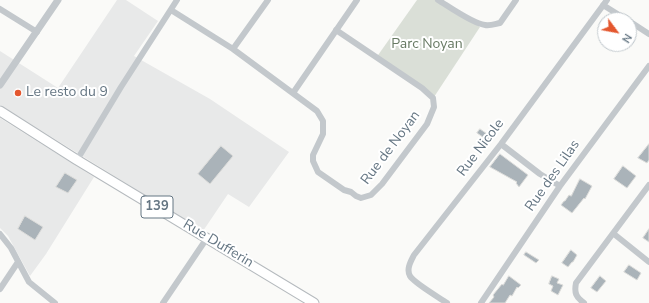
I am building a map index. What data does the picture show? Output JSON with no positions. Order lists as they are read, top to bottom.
{
  "streets": {
    "main road": ["139", "Rue Dufferin"],
    "street": ["Rue de Noyan", "Rue Nicole", "Rue des Lilas"]
  },
  "parks": ["Parc Noyan"],
  "places": ["Le resto du 9"],
  "north": "bottom right"
}
